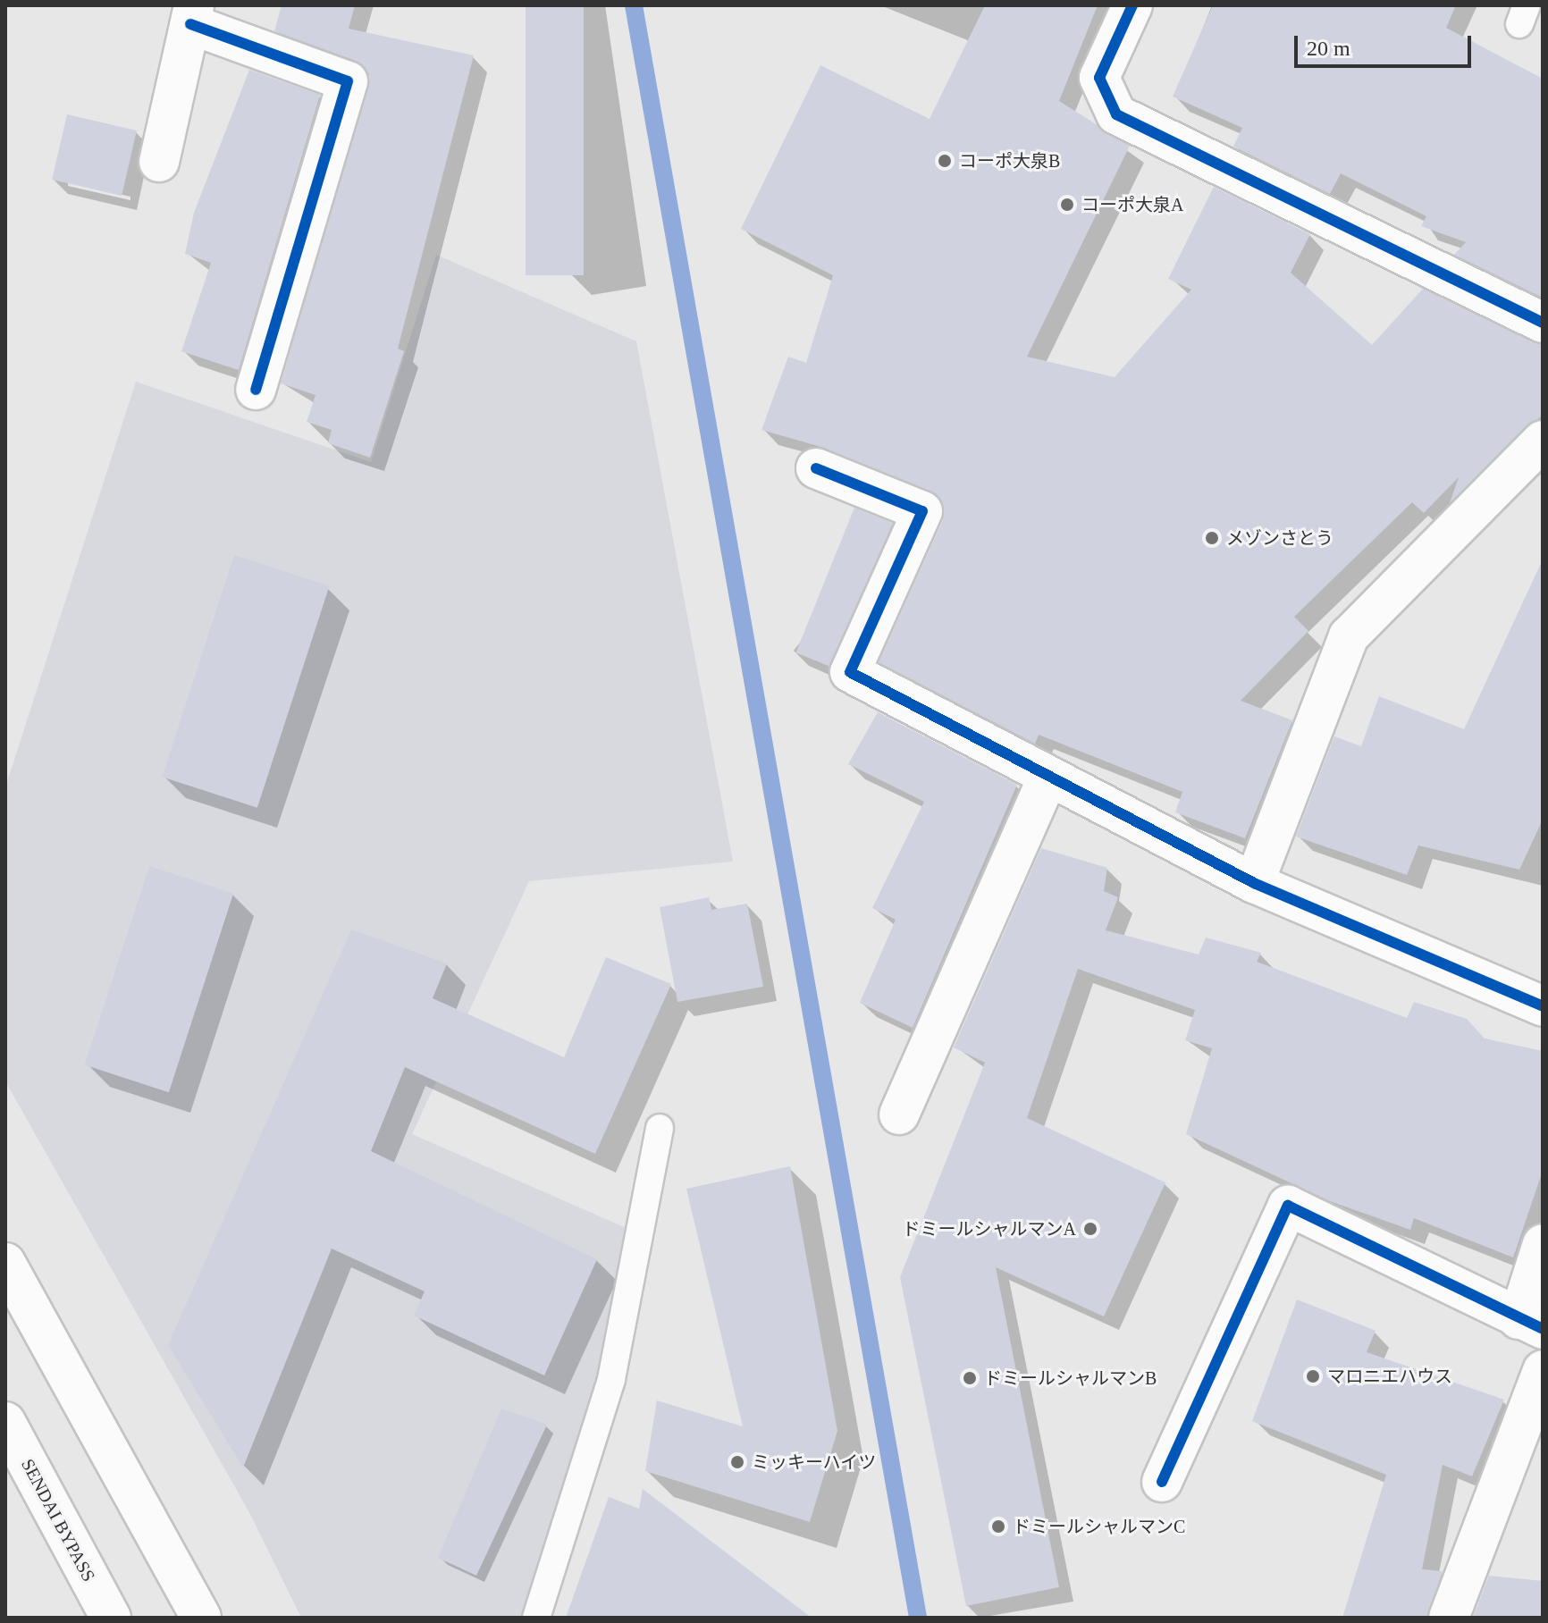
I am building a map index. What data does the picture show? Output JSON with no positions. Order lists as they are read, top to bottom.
{
  "streets": {
    "main road": ["SENDAI BYPASS"]
  },
  "places": [
    "コーポ大泉B",
    "コーポ大泉A",
    "メゾンさとう",
    "ドミールシャルマンA",
    "マロニエハウス",
    "ドミールシャルマンB",
    "ミッキーハイツ",
    "ドミールシャルマンC"
  ],
  "scale_bar": "20 m"
}
